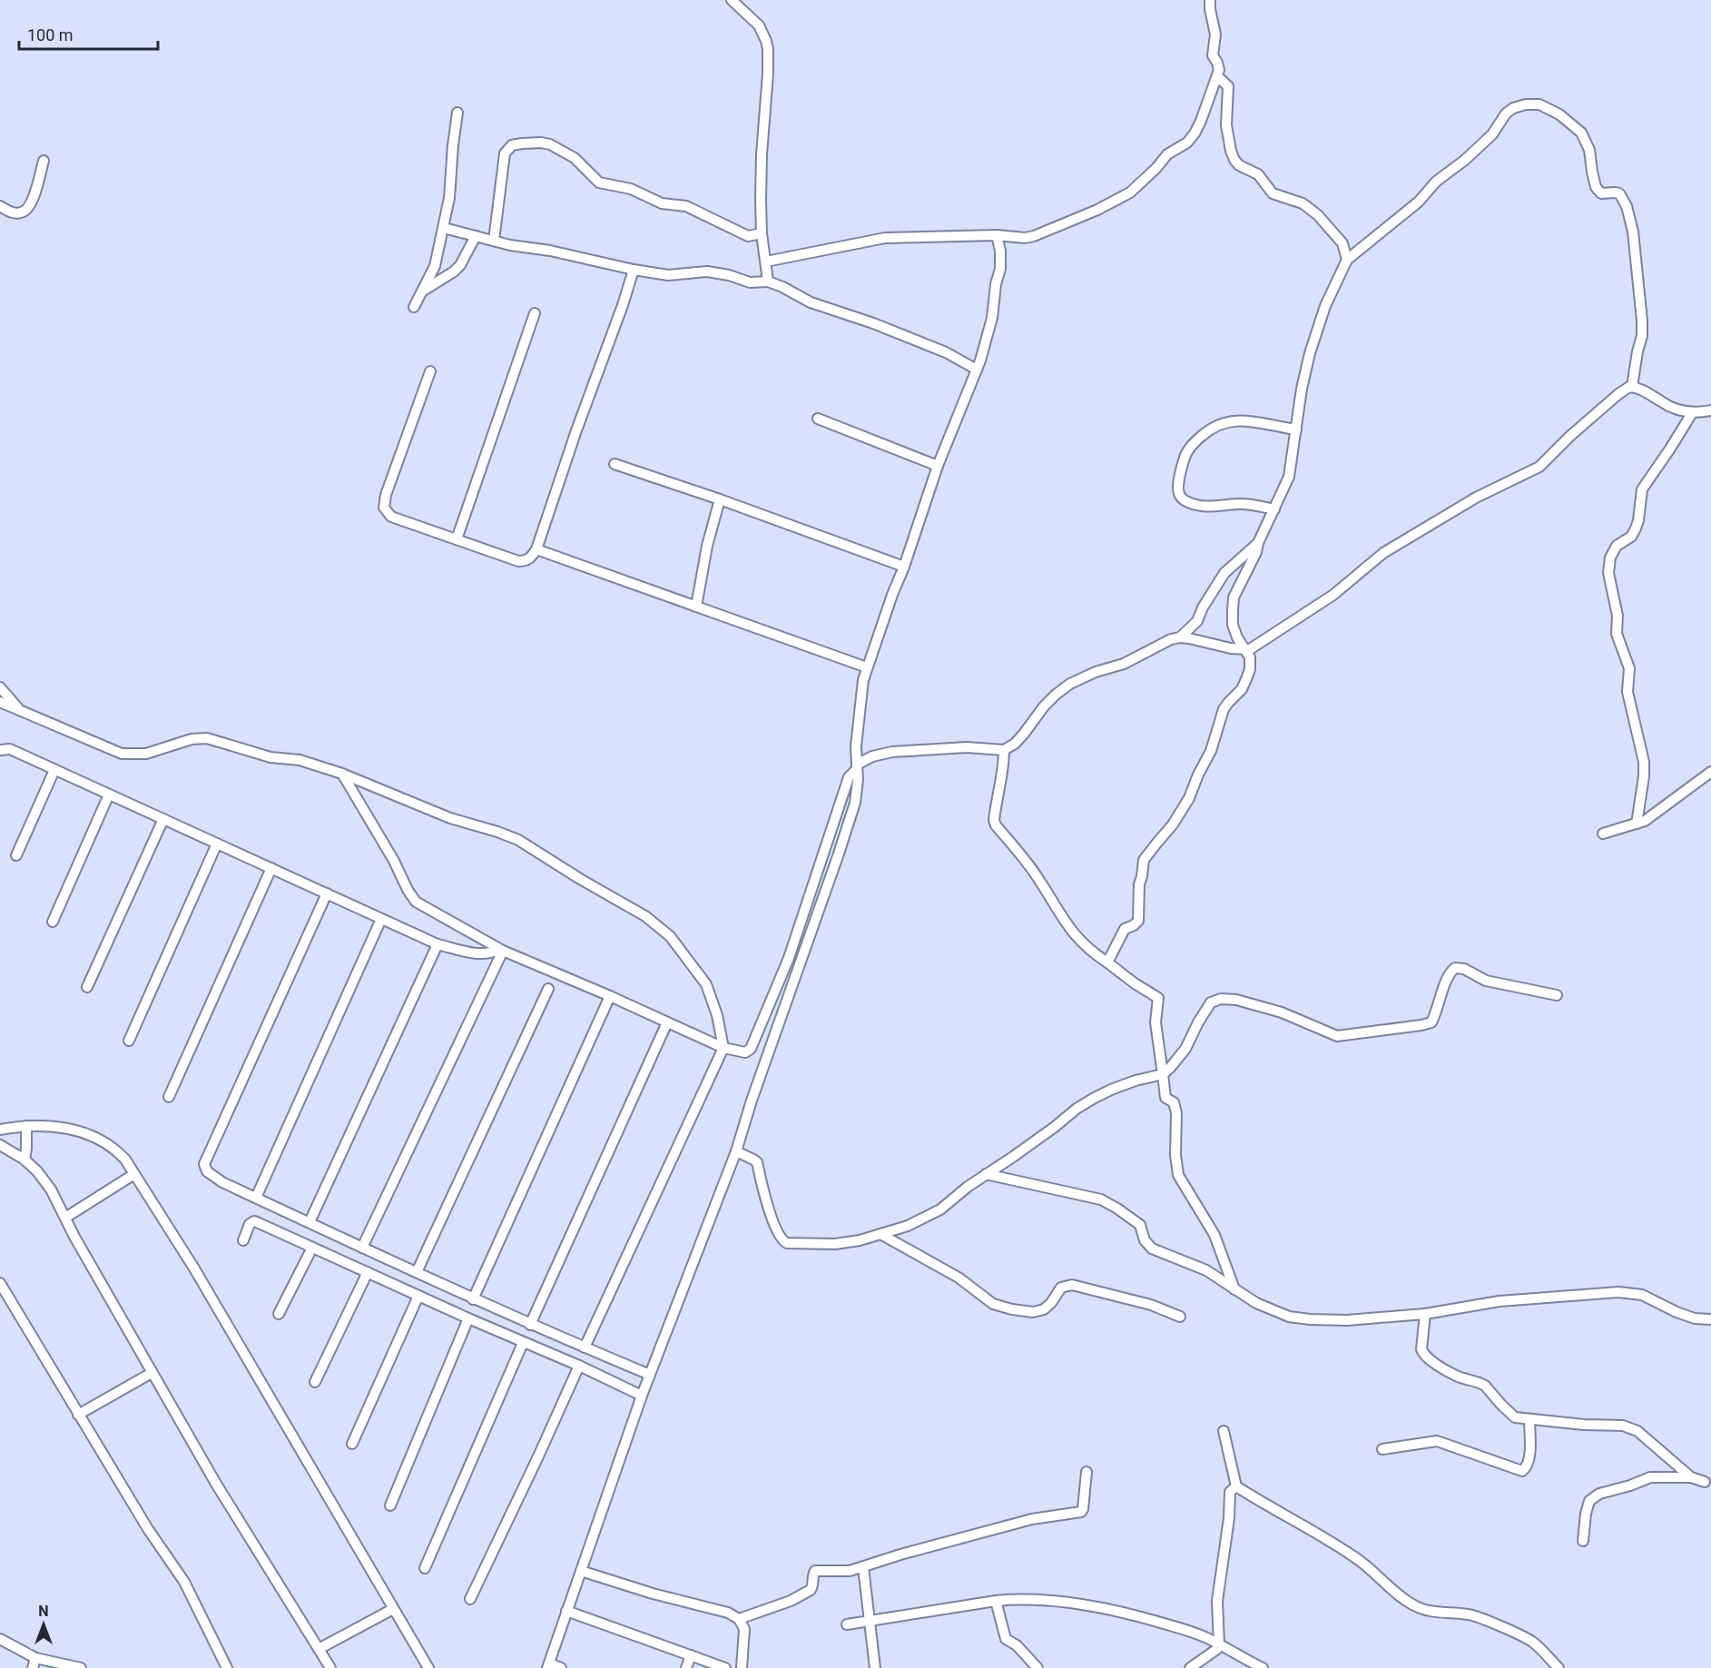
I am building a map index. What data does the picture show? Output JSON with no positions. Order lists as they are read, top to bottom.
{
  "scale_bar": "100 m",
  "north": "top"
}
